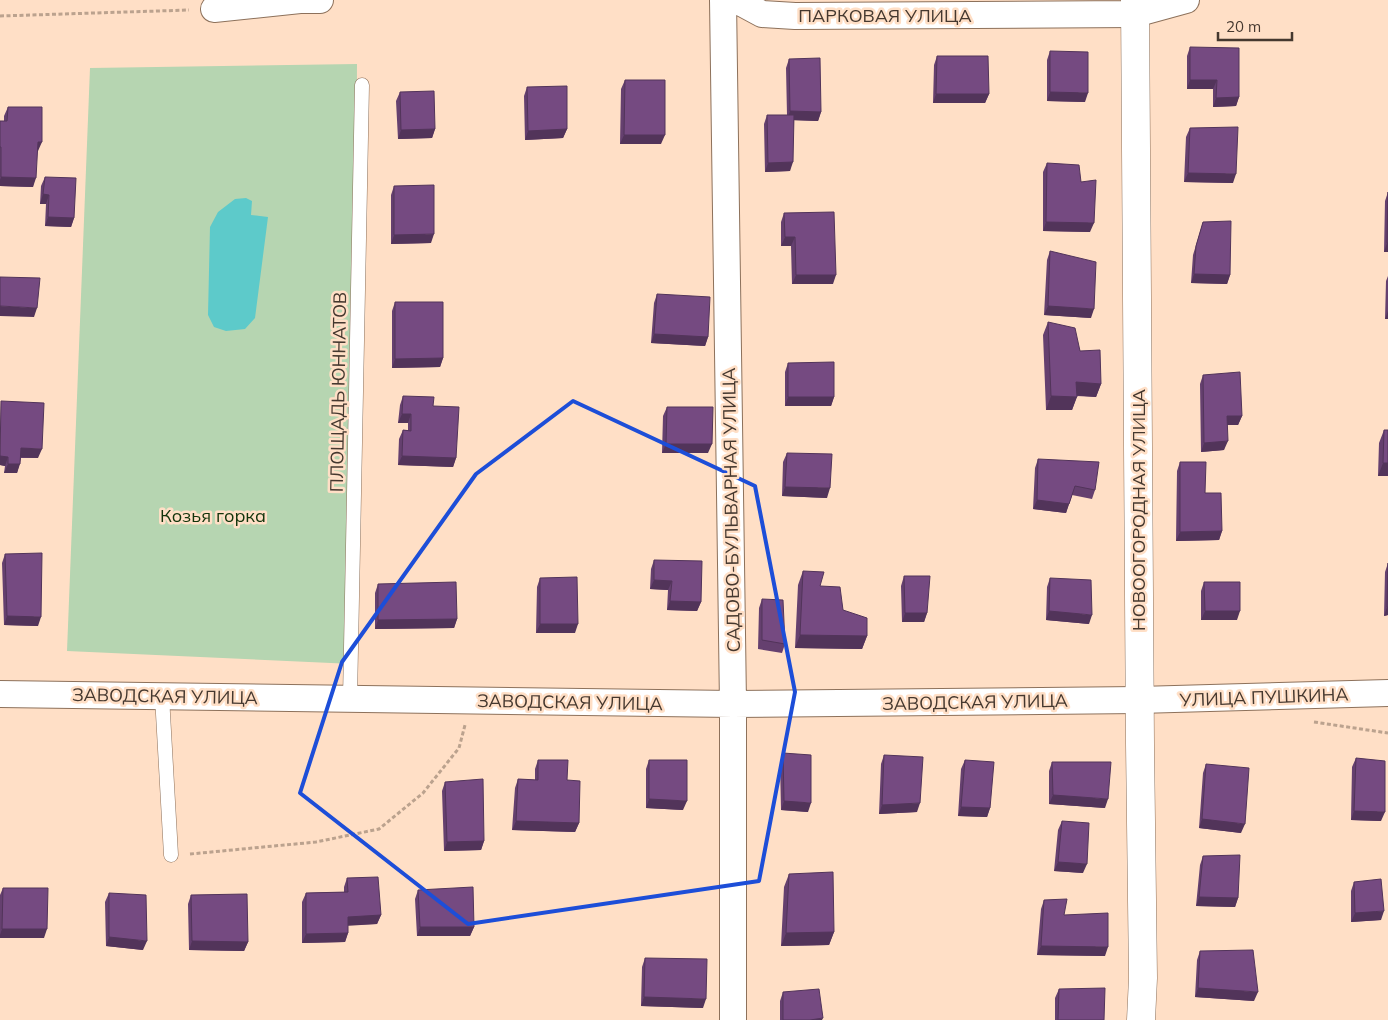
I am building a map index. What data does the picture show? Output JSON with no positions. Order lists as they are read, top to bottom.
{
  "streets": {
    "street": [
      "ПАРКОВАЯ УЛИЦА",
      "САДОВО-БУЛЬВАРНАЯ УЛИЦА",
      "НОВООГОРОДНАЯ УЛИЦА",
      "ЗАВОДСКАЯ УЛИЦА",
      "УЛИЦА ПУШКИНА"
    ],
    "lane": ["ПЛОЩАДЬ ЮННАТОВ"]
  },
  "crossings": [
    ["ПАРКОВАЯ УЛИЦА", "НОВООГОРОДНАЯ УЛИЦА"],
    ["ПЛОЩАДЬ ЮННАТОВ", "ЗАВОДСКАЯ УЛИЦА"],
    ["САДОВО-БУЛЬВАРНАЯ УЛИЦА", "ЗАВОДСКАЯ УЛИЦА"],
    ["НОВООГОРОДНАЯ УЛИЦА", "ЗАВОДСКАЯ УЛИЦА"],
    ["НОВООГОРОДНАЯ УЛИЦА", "УЛИЦА ПУШКИНА"],
    ["ЗАВОДСКАЯ УЛИЦА", "УЛИЦА ПУШКИНА"]
  ],
  "parks": ["Козья горка"],
  "scale_bar": "20 m"
}
